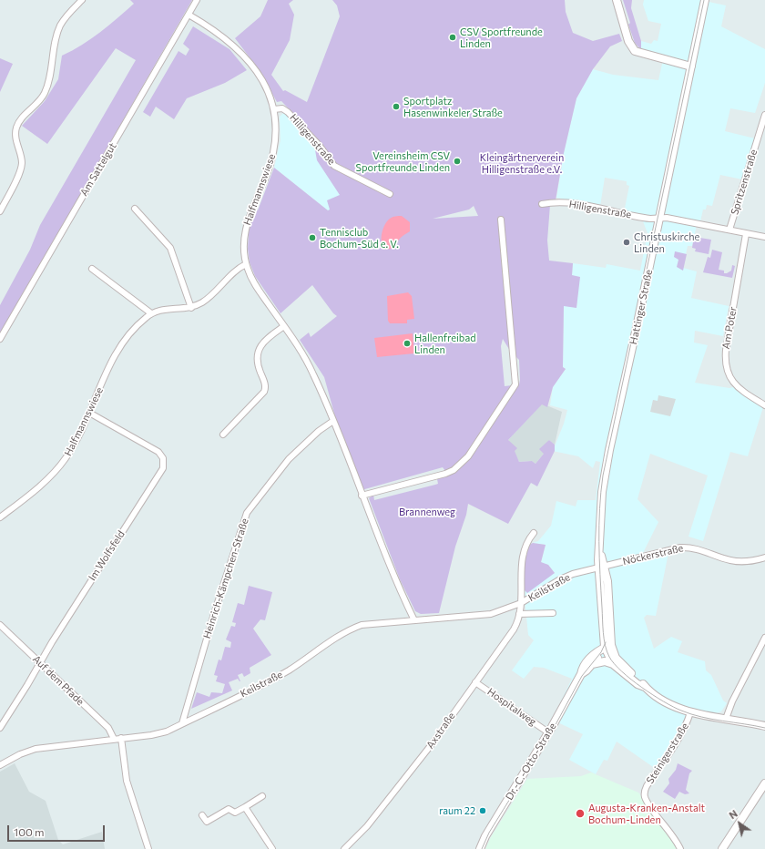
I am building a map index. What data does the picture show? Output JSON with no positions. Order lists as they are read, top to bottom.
{
  "streets": {
    "street": [
      "Hilligenstraße",
      "Am Sattelgut",
      "Spritzenstraße",
      "Halfmannswiese",
      "Hattinger Straße",
      "Am Poter",
      "Nöckerstraße",
      "Im Wolfsfeld",
      "Heinrich-Kämpchen-Straße",
      "Keilstraße",
      "Auf dem Pfade",
      "Hospitalweg",
      "Axstraße",
      "Steinigerstraße",
      "Dr.-C.-Otto-Straße"
    ]
  },
  "crossings": [
    ["Hilligenstraße", "Spritzenstraße"],
    ["Hilligenstraße", "Halfmannswiese"],
    ["Hilligenstraße", "Hattinger Straße"],
    ["Hilligenstraße", "Am Poter"],
    ["Am Sattelgut", "Halfmannswiese"],
    ["Halfmannswiese", "Im Wolfsfeld"],
    ["Hattinger Straße", "Nöckerstraße"],
    ["Hattinger Straße", "Keilstraße"],
    ["Hattinger Straße", "Steinigerstraße"],
    ["Hattinger Straße", "Dr.-C.-Otto-Straße"],
    ["Nöckerstraße", "Keilstraße"],
    ["Im Wolfsfeld", "Auf dem Pfade"],
    ["Heinrich-Kämpchen-Straße", "Keilstraße"],
    ["Keilstraße", "Auf dem Pfade"],
    ["Keilstraße", "Axstraße"],
    ["Hospitalweg", "Axstraße"],
    ["Hospitalweg", "Dr.-C.-Otto-Straße"]
  ],
  "parks": ["Kleingärtnerverein Hilligenstraße e.V.", "Brannenweg"],
  "places": [
    "CSV Sportfreunde Linden",
    "Sportplatz Hasenwinkeler Straße",
    "Vereinsheim CSV Sportfreunde Linden",
    "Tennisclub Bochum-Süd e. V.",
    "Christuskirche Linden",
    "Hallenfreibad Linden",
    "raum 22",
    "Augusta-Kranken-Anstalt Bochum-Linden"
  ],
  "scale_bar": "100 m",
  "north": "top left"
}
